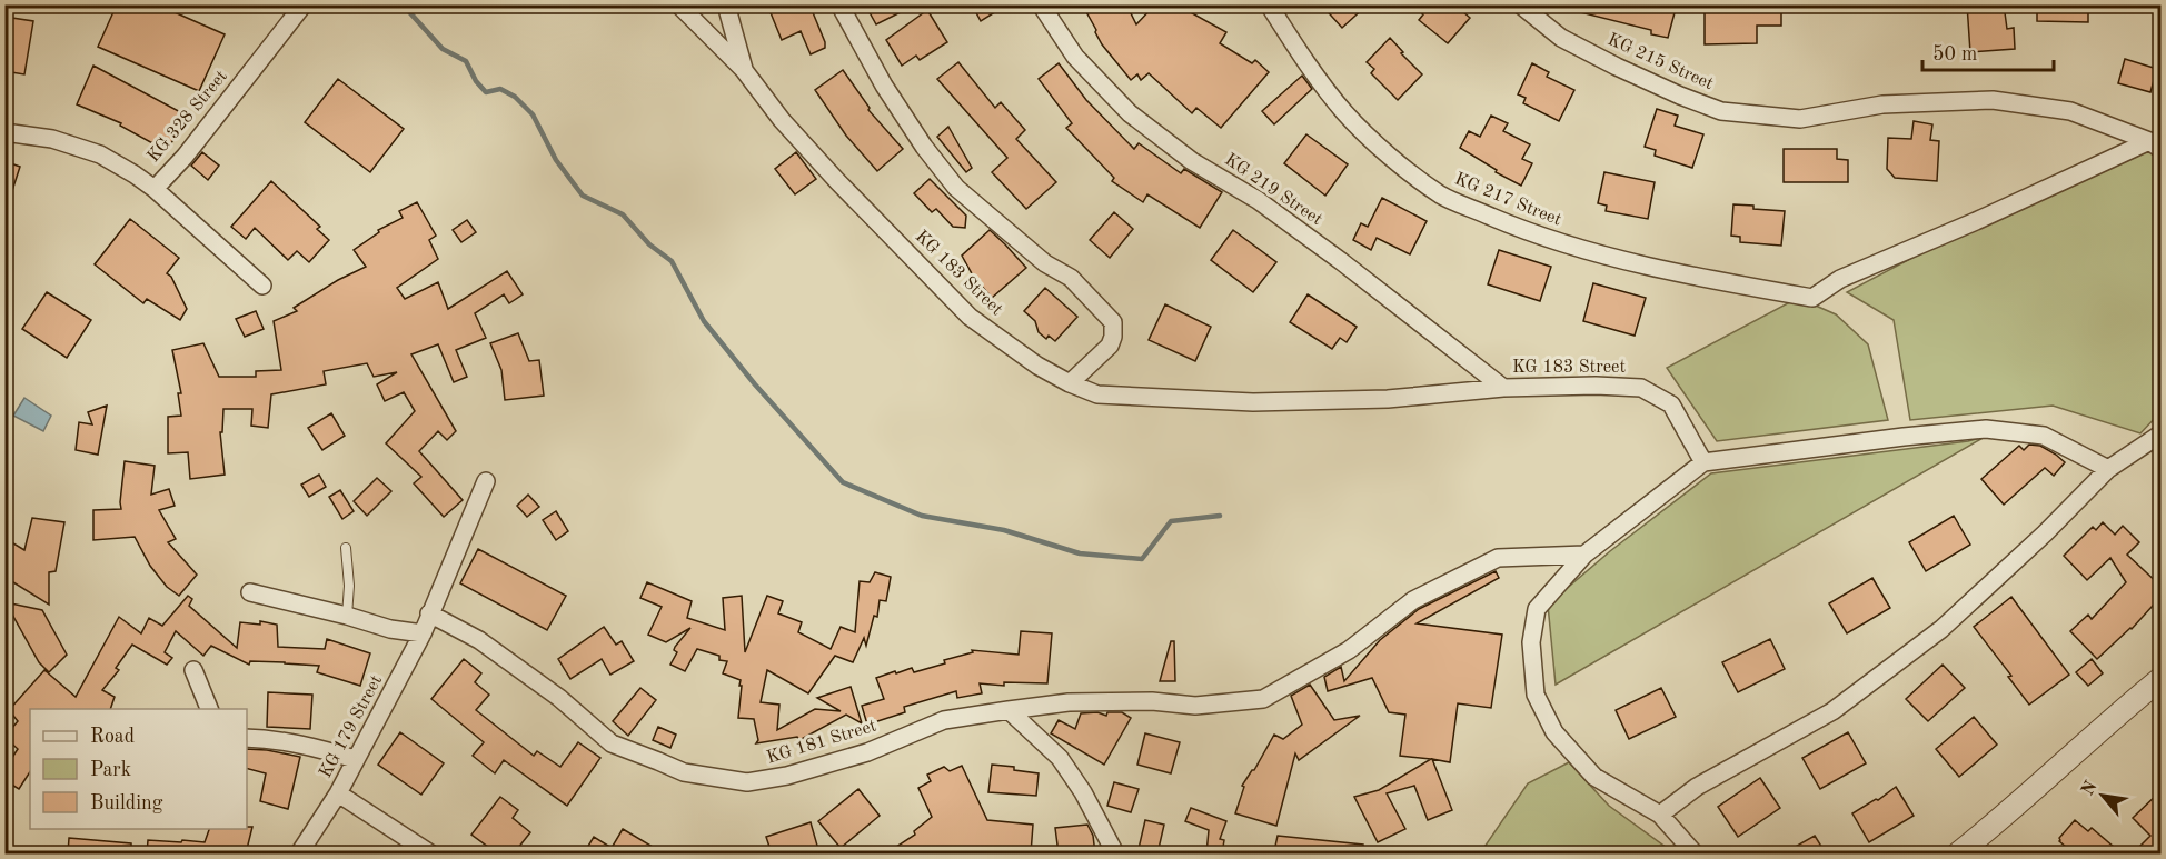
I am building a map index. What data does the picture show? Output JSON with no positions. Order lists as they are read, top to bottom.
{
  "streets": {
    "street": [
      "KG 215 Street",
      "KG 328 Street",
      "KG 219 Street",
      "KG 217 Street",
      "KG 183 Street",
      "KG 179 Street",
      "KG 181 Street"
    ]
  },
  "crossings": [
    ["KG 215 Street", "KG 217 Street"],
    ["KG 219 Street", "KG 183 Street"],
    ["KG 179 Street", "KG 181 Street"]
  ],
  "legend": ["Road", "Park", "Building"],
  "scale_bar": "50 m",
  "north": "top left"
}
